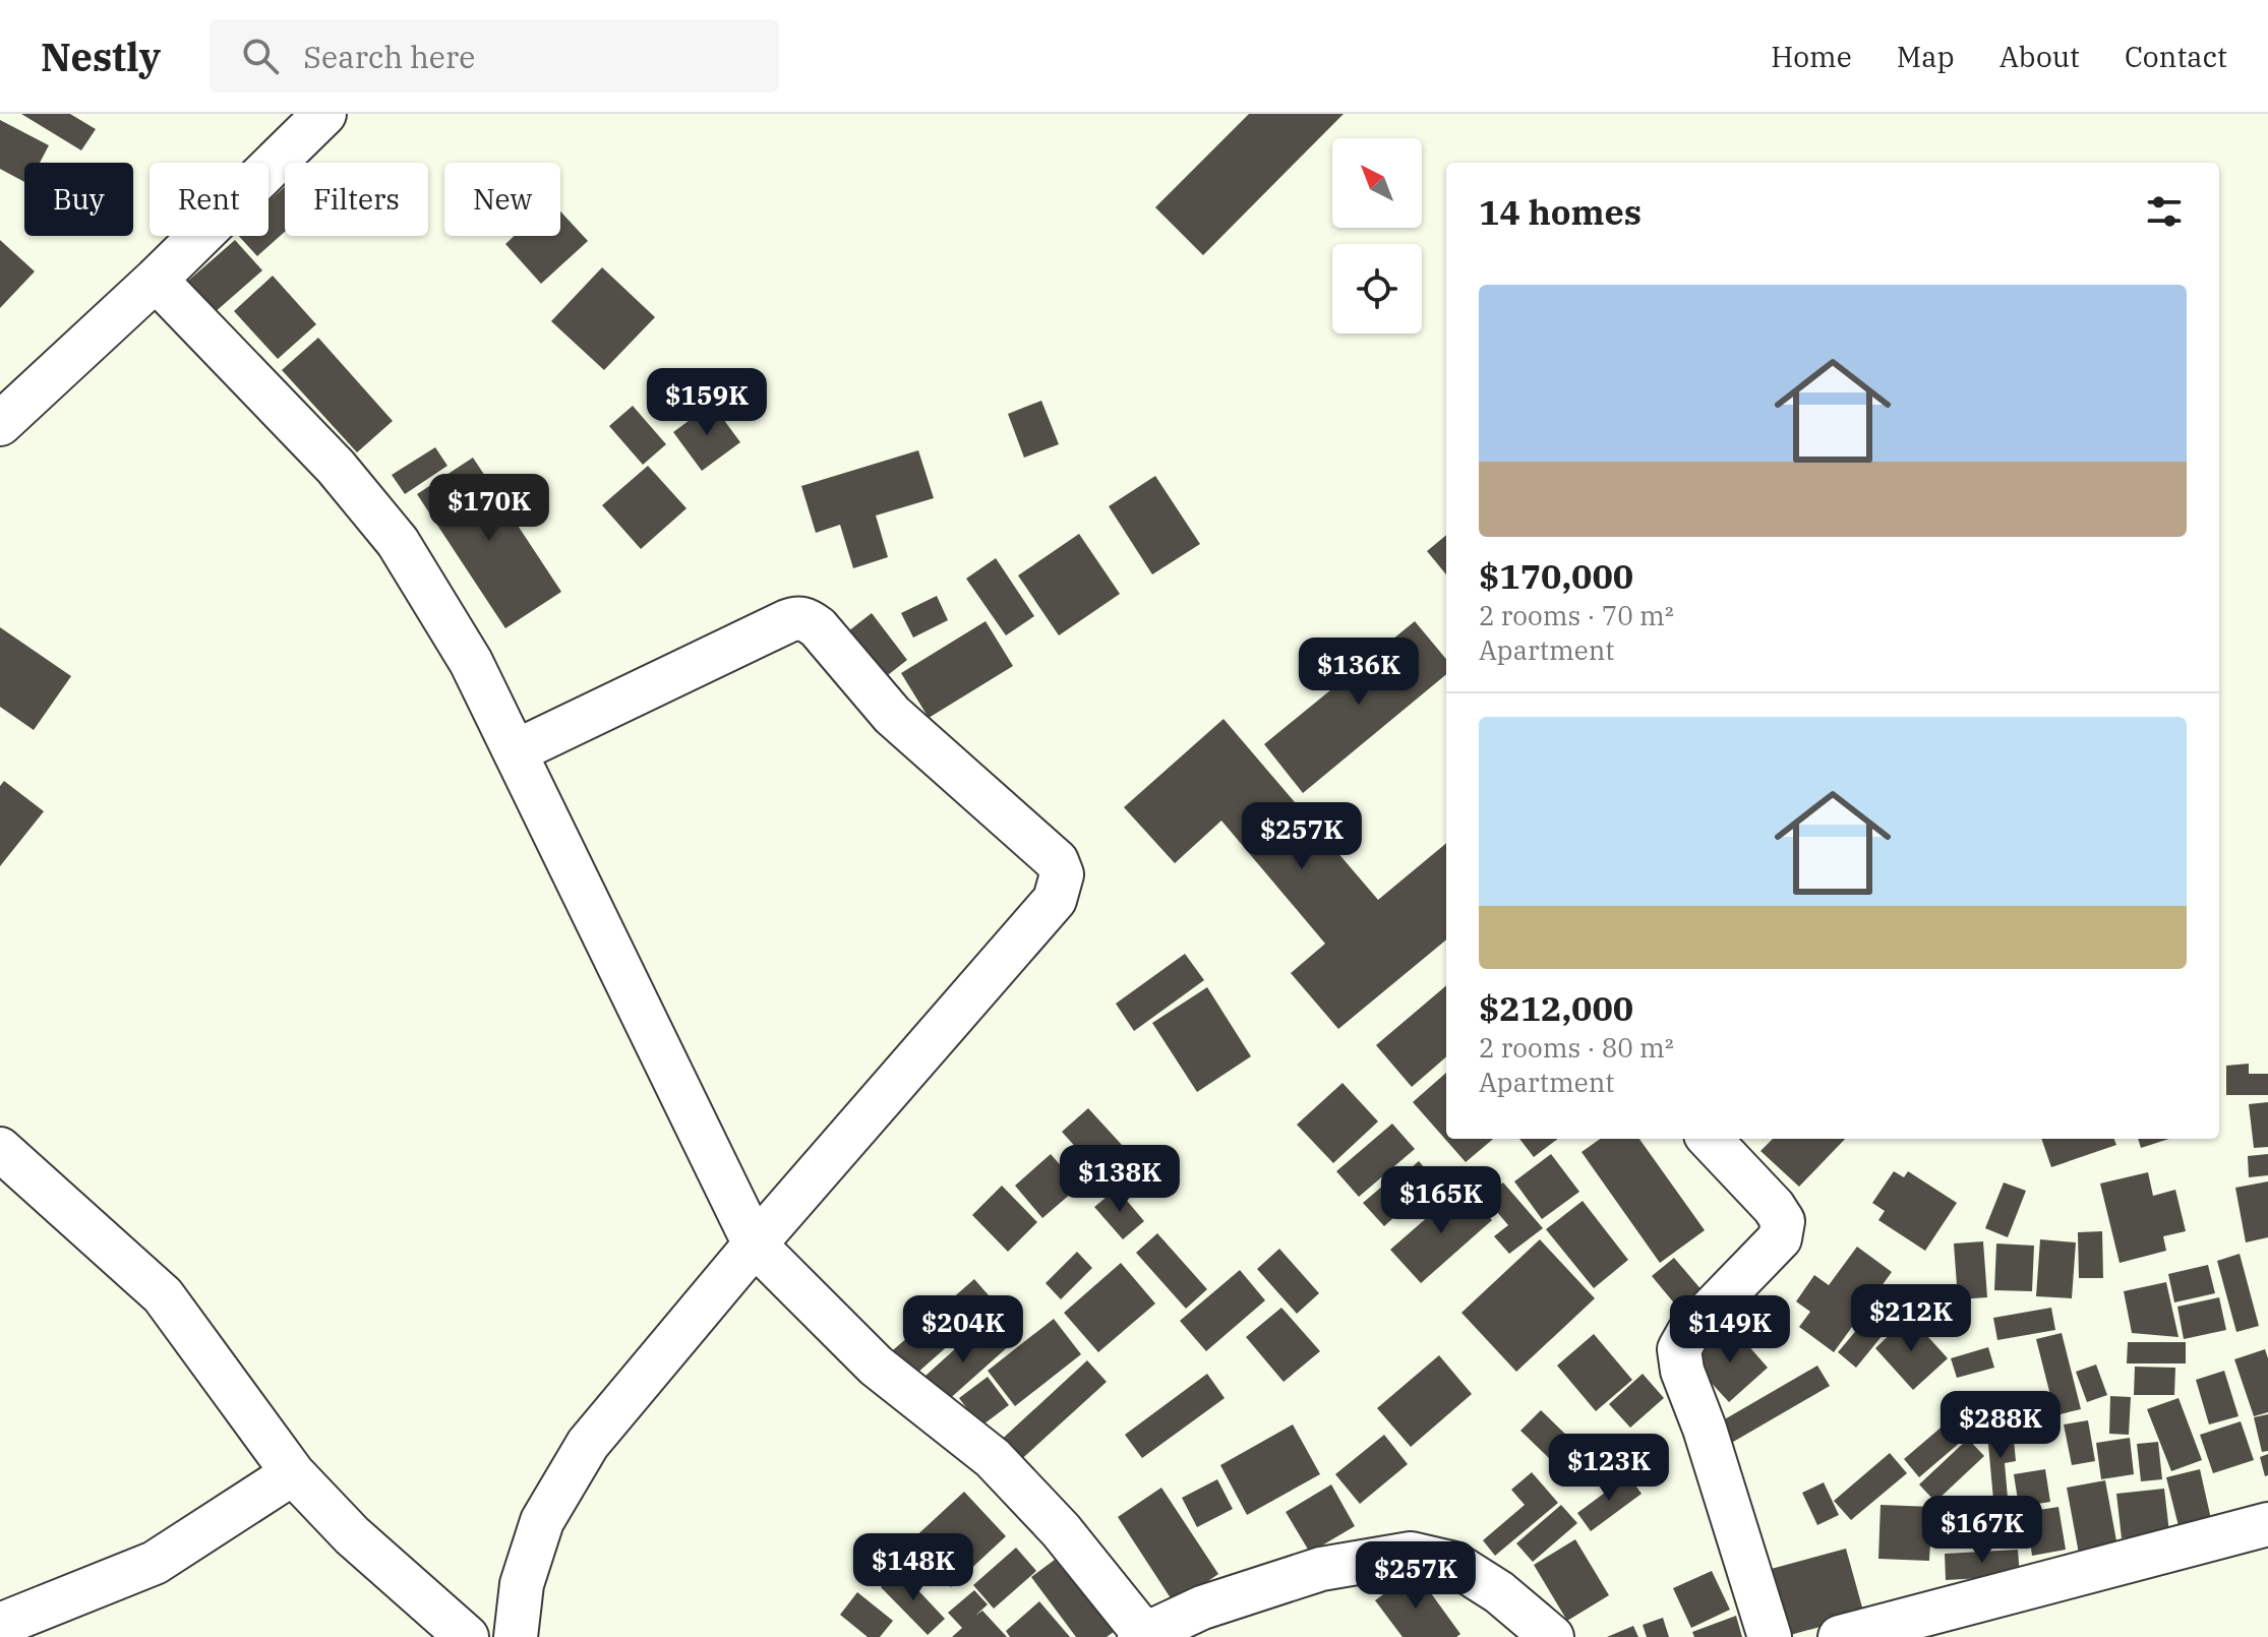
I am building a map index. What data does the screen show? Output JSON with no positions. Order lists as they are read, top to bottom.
{
  "north": "top left",
  "page": {
    "header": "Nestly",
    "search": "Search here",
    "nav": [
      "Home",
      "Map",
      "About",
      "Contact"
    ],
    "chip": [
      "Buy",
      "Rent",
      "Filters",
      "New"
    ],
    "heading": "14 homes",
    "list": [
      {
        "name": "$170,000",
        "note": "2 rooms · 70 m² · Apartment"
      },
      {
        "name": "$212,000",
        "note": "2 rooms · 80 m² · Apartment"
      }
    ],
    "price": [
      "$159K",
      "$170K",
      "$136K",
      "$257K",
      "$138K",
      "$165K",
      "$212K",
      "$204K",
      "$149K",
      "$288K",
      "$123K",
      "$167K",
      "$148K",
      "$257K"
    ]
  }
}
